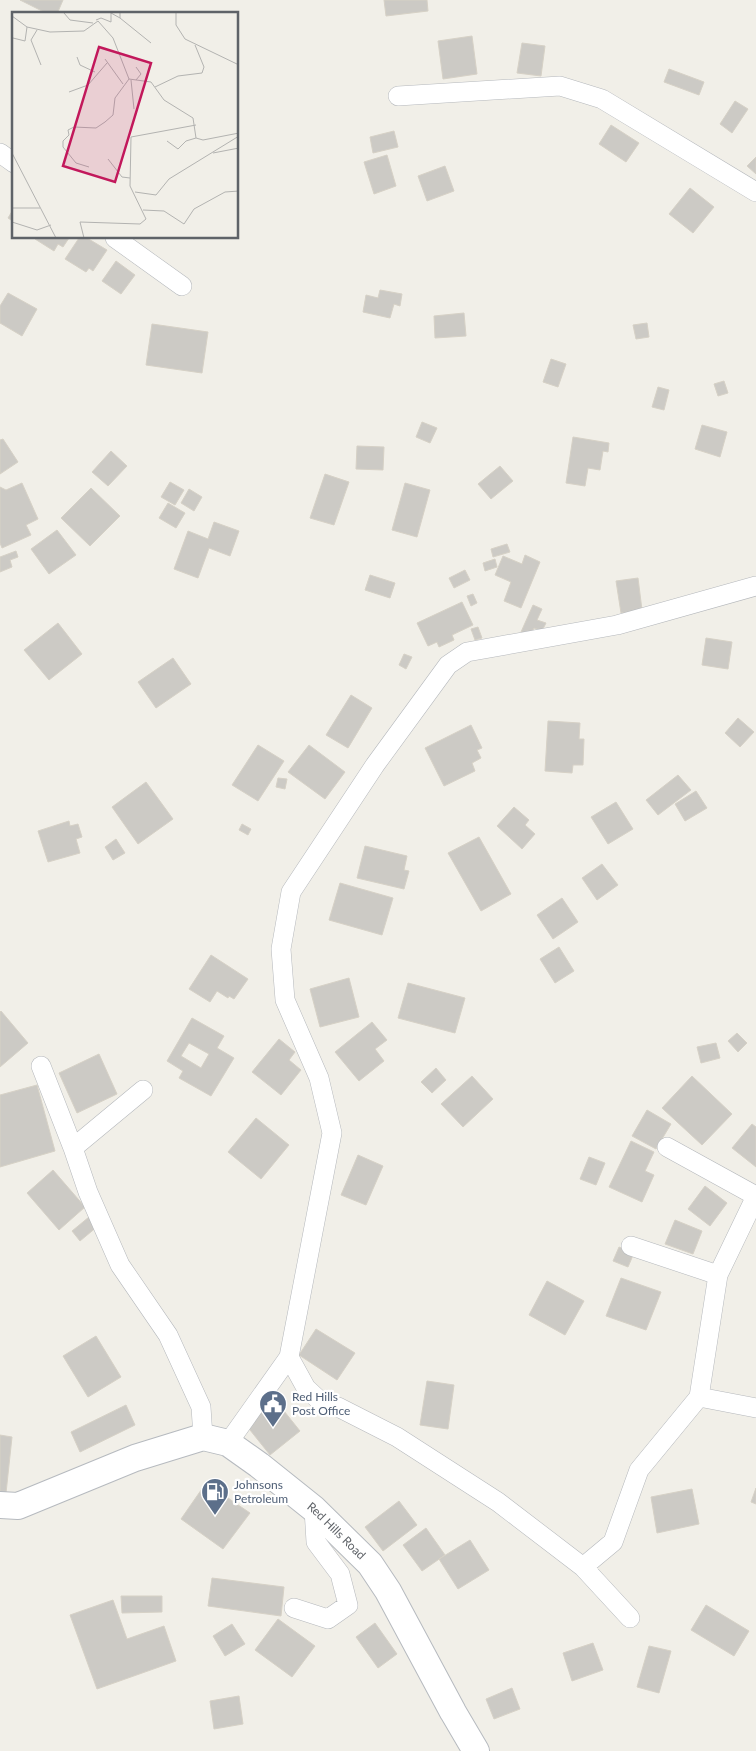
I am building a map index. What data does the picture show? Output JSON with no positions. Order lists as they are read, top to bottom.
{
  "streets": {
    "main road": ["Red Hills Road"]
  },
  "places": {
    "public building": ["Red Hills Post Office"],
    "fuel station": ["Johnsons Petroleum"]
  }
}
